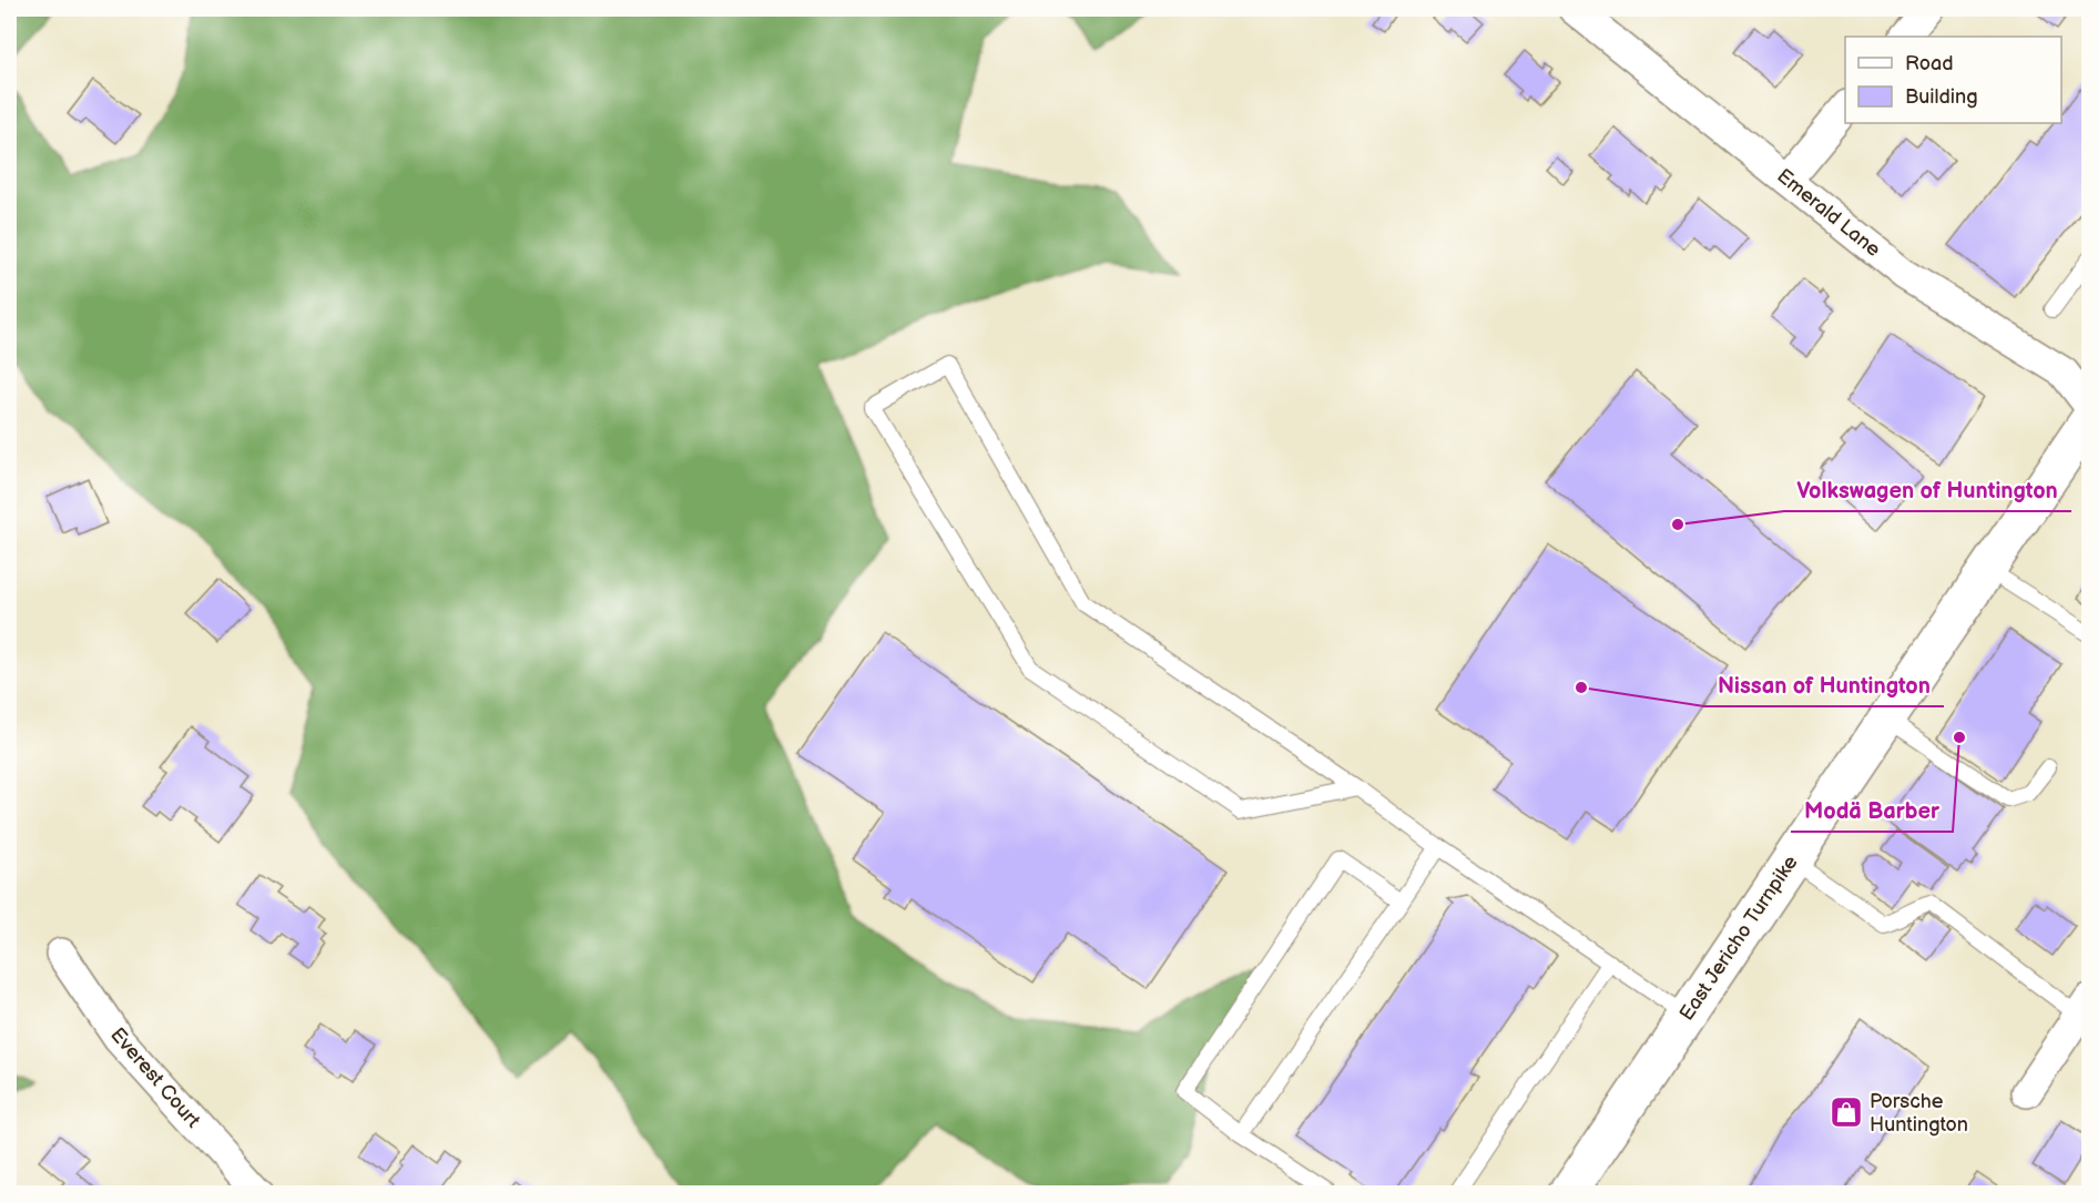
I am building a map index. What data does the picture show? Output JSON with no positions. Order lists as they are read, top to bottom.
{
  "streets": {
    "main road": ["East Jericho Turnpike"],
    "street": ["Emerald Lane", "Everest Court"]
  },
  "places": {
    "other": ["Volkswagen of Huntington", "Nissan of Huntington", "Modä Barber"],
    "shop": ["Porsche Huntington"]
  },
  "legend": ["Road", "Building"]
}
